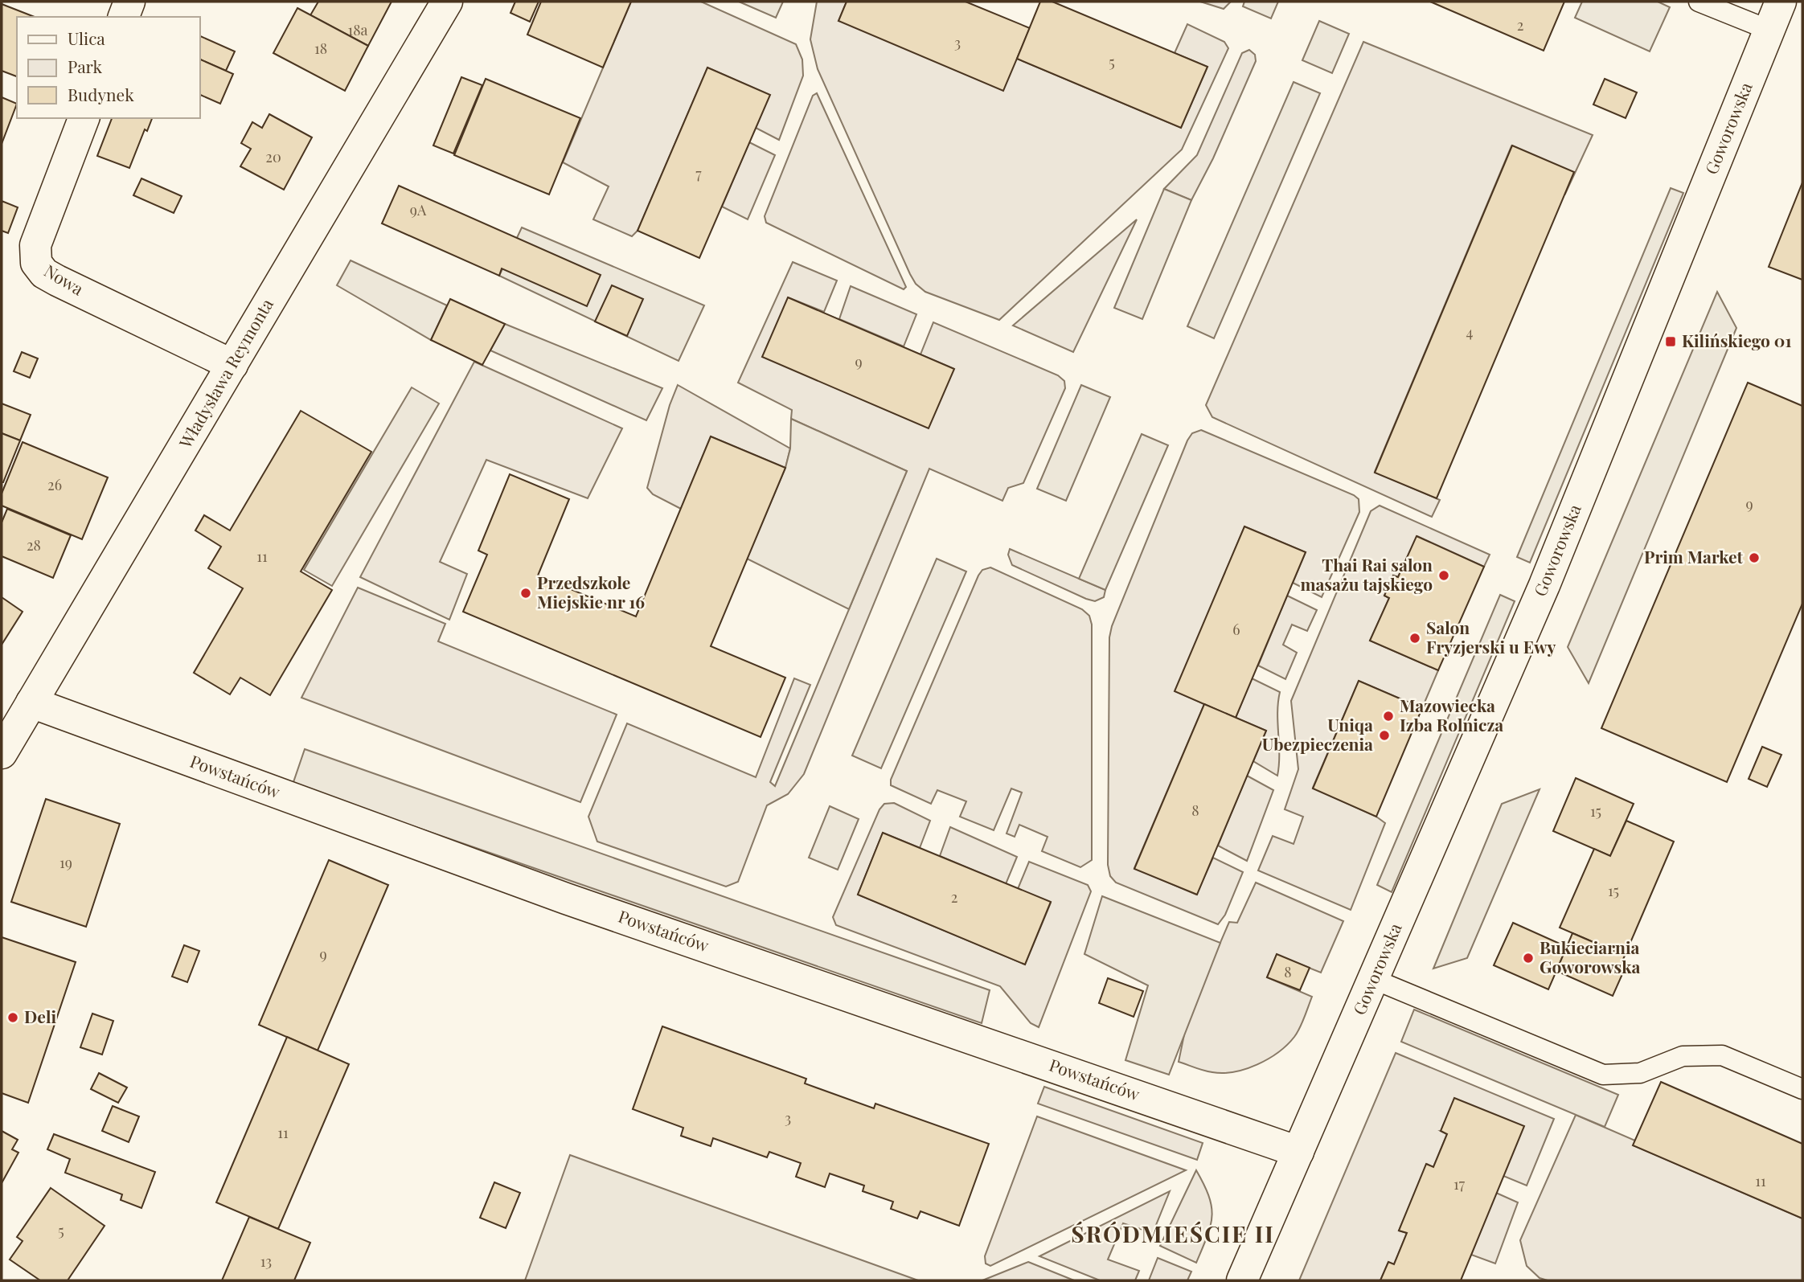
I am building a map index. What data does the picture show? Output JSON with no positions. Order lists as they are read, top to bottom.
{
  "streets": {
    "street": [
      "Goworowska",
      "Nowa",
      "Władysława Reymonta",
      "Powstańców"
    ]
  },
  "crossings": [
    ["Goworowska", "Powstańców"],
    ["Nowa", "Władysława Reymonta"],
    ["Władysława Reymonta", "Powstańców"]
  ],
  "districts": ["ŚRÓDMIEŚCIE II"],
  "places": {
    "transit": ["Kilińskiego 01"],
    "other": [
      "Prim Market",
      "Thai Rai salon masażu tajskiego",
      "Przedszkole Miejskie nr 16",
      "Salon Fryzjerski u Ewy",
      "Mazowiecka Izba Rolnicza",
      "Uniqa Ubezpieczenia",
      "Bukieciarnia Goworowska",
      "Deli"
    ]
  },
  "house_numbers": [
    "2",
    "18a",
    "3",
    "18",
    "5",
    "20",
    "7",
    "9A",
    "4",
    "9",
    "26",
    "9",
    "28",
    "11",
    "6",
    "8",
    "15",
    "19",
    "15",
    "2",
    "9",
    "8",
    "3",
    "11",
    "11",
    "17",
    "5",
    "13"
  ],
  "legend": ["Ulica", "Park", "Budynek"]
}
